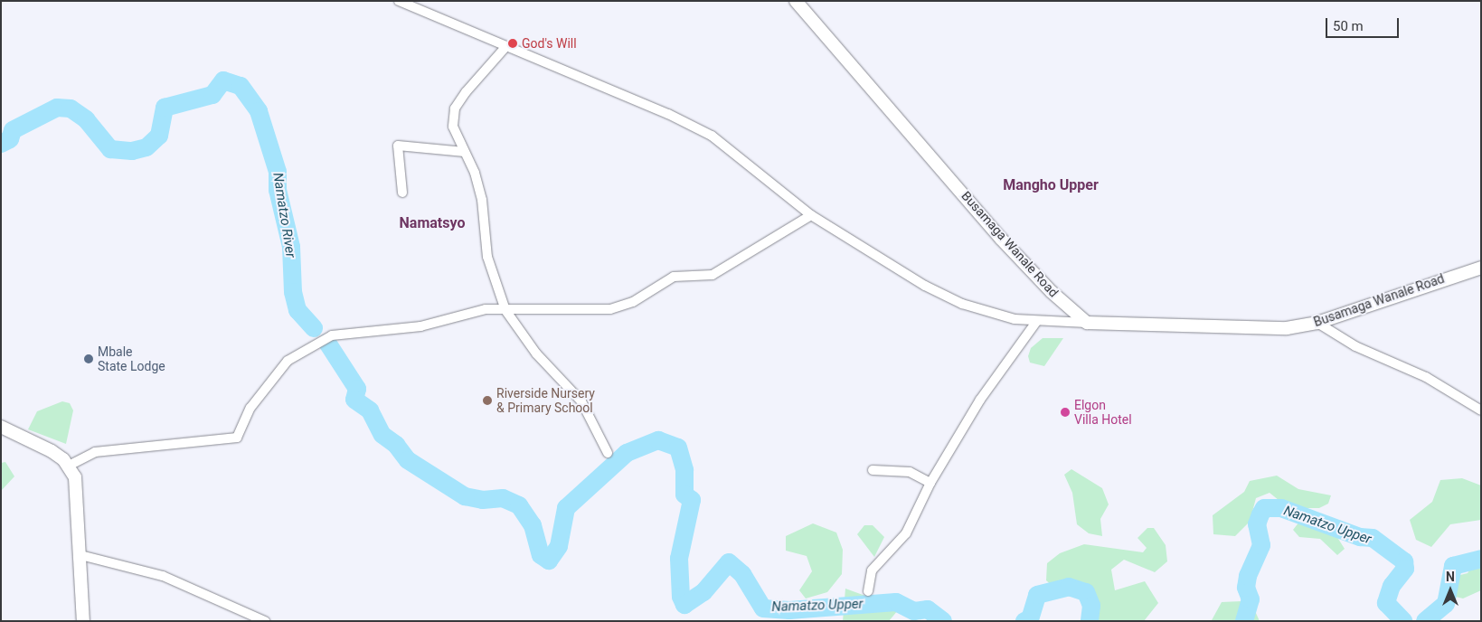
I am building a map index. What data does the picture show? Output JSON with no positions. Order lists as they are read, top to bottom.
{
  "streets": {
    "street": ["Busamaga Wanale Road"]
  },
  "districts": ["Mangho Upper", "Namatsyo"],
  "water": ["Namatzo River", "Namatzo Upper"],
  "places": [
    "God's Will",
    "Mbale State Lodge",
    "Riverside Nursery & Primary School",
    "Elgon Villa Hotel"
  ],
  "scale_bar": "50 m",
  "north": "top"
}
